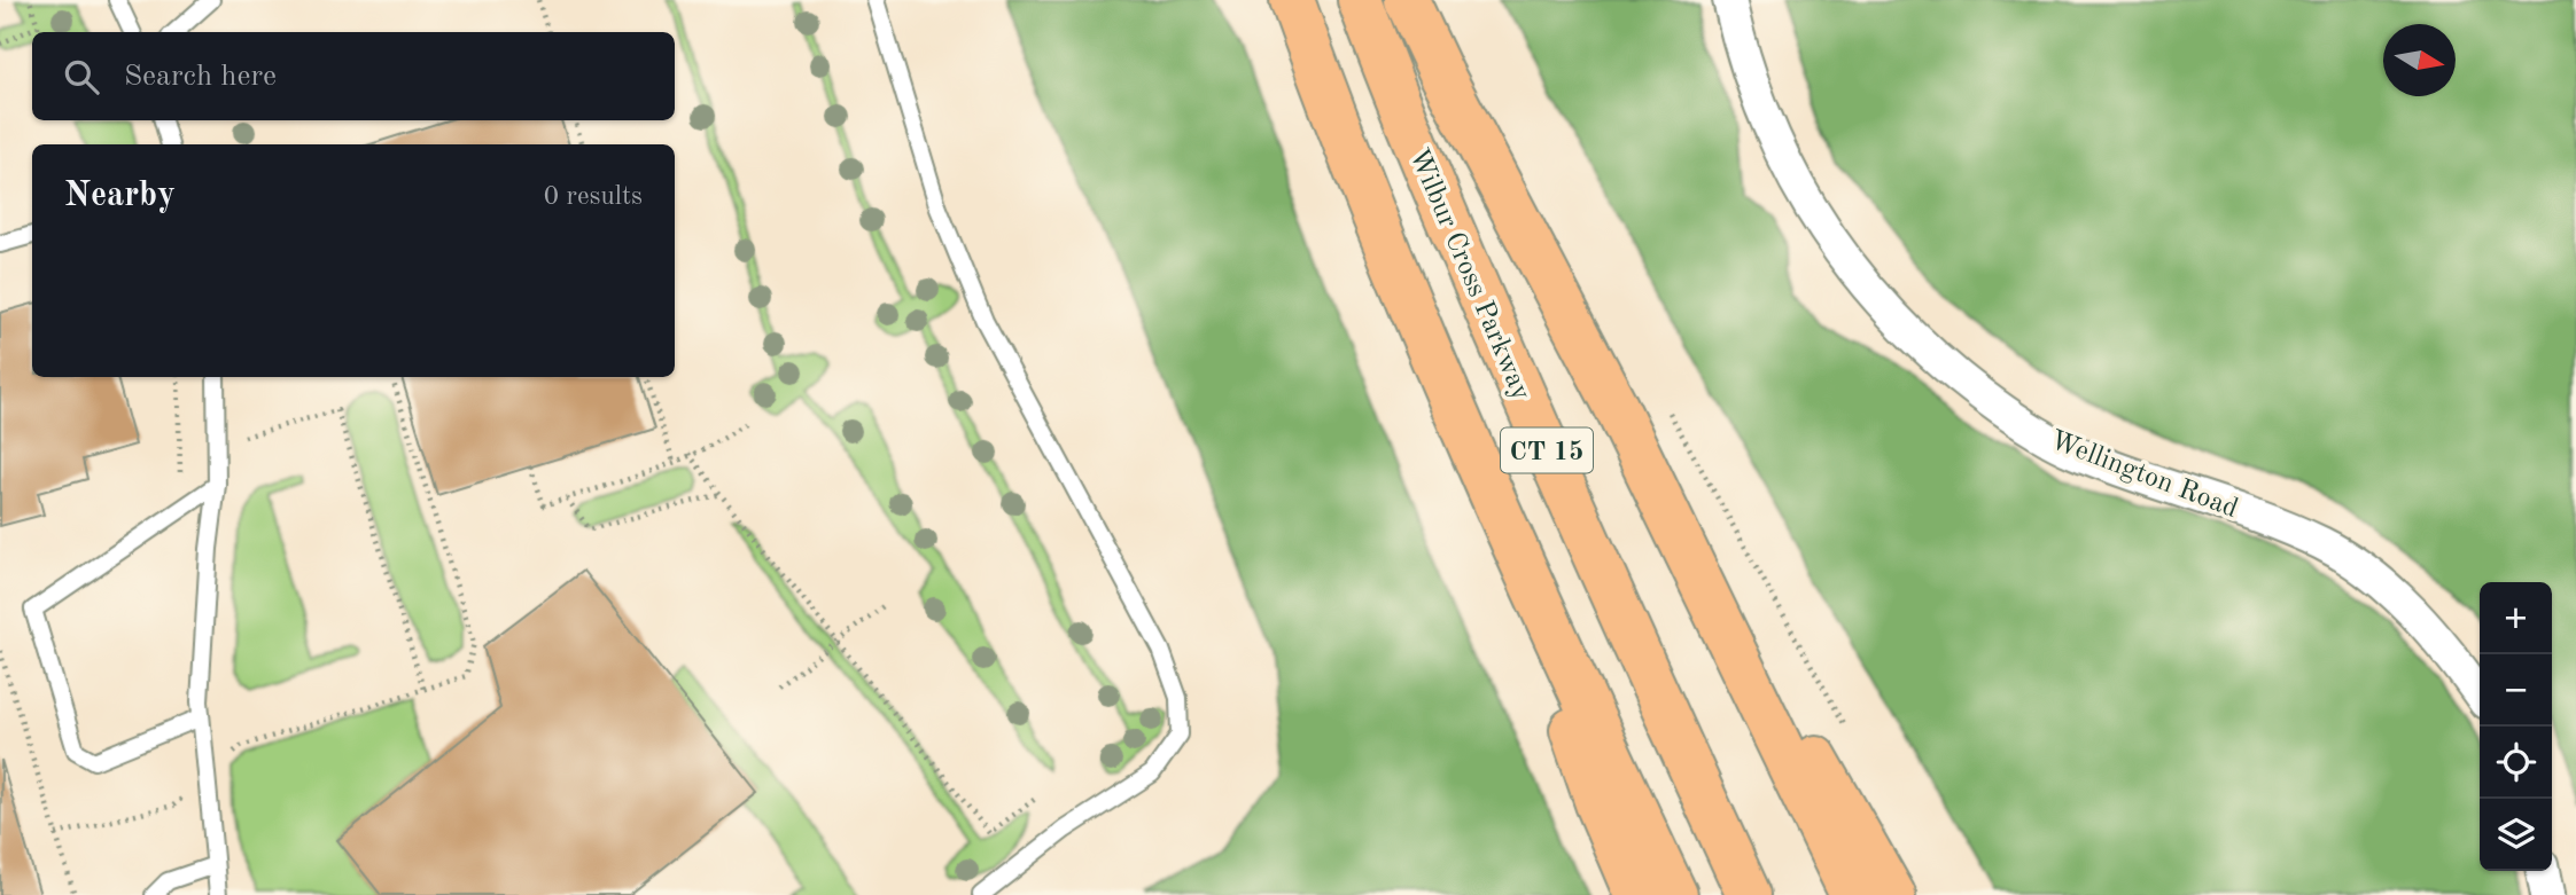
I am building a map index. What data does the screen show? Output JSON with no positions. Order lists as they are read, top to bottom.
{
  "streets": {
    "highway": ["Wilbur Cross Parkway", "CT 15"],
    "street": ["Wellington Road"]
  },
  "north": "right",
  "page": {
    "search": "Search here",
    "heading": ["Nearby", "0 results"],
    "map_buttons": ["+", "−"]
  }
}
